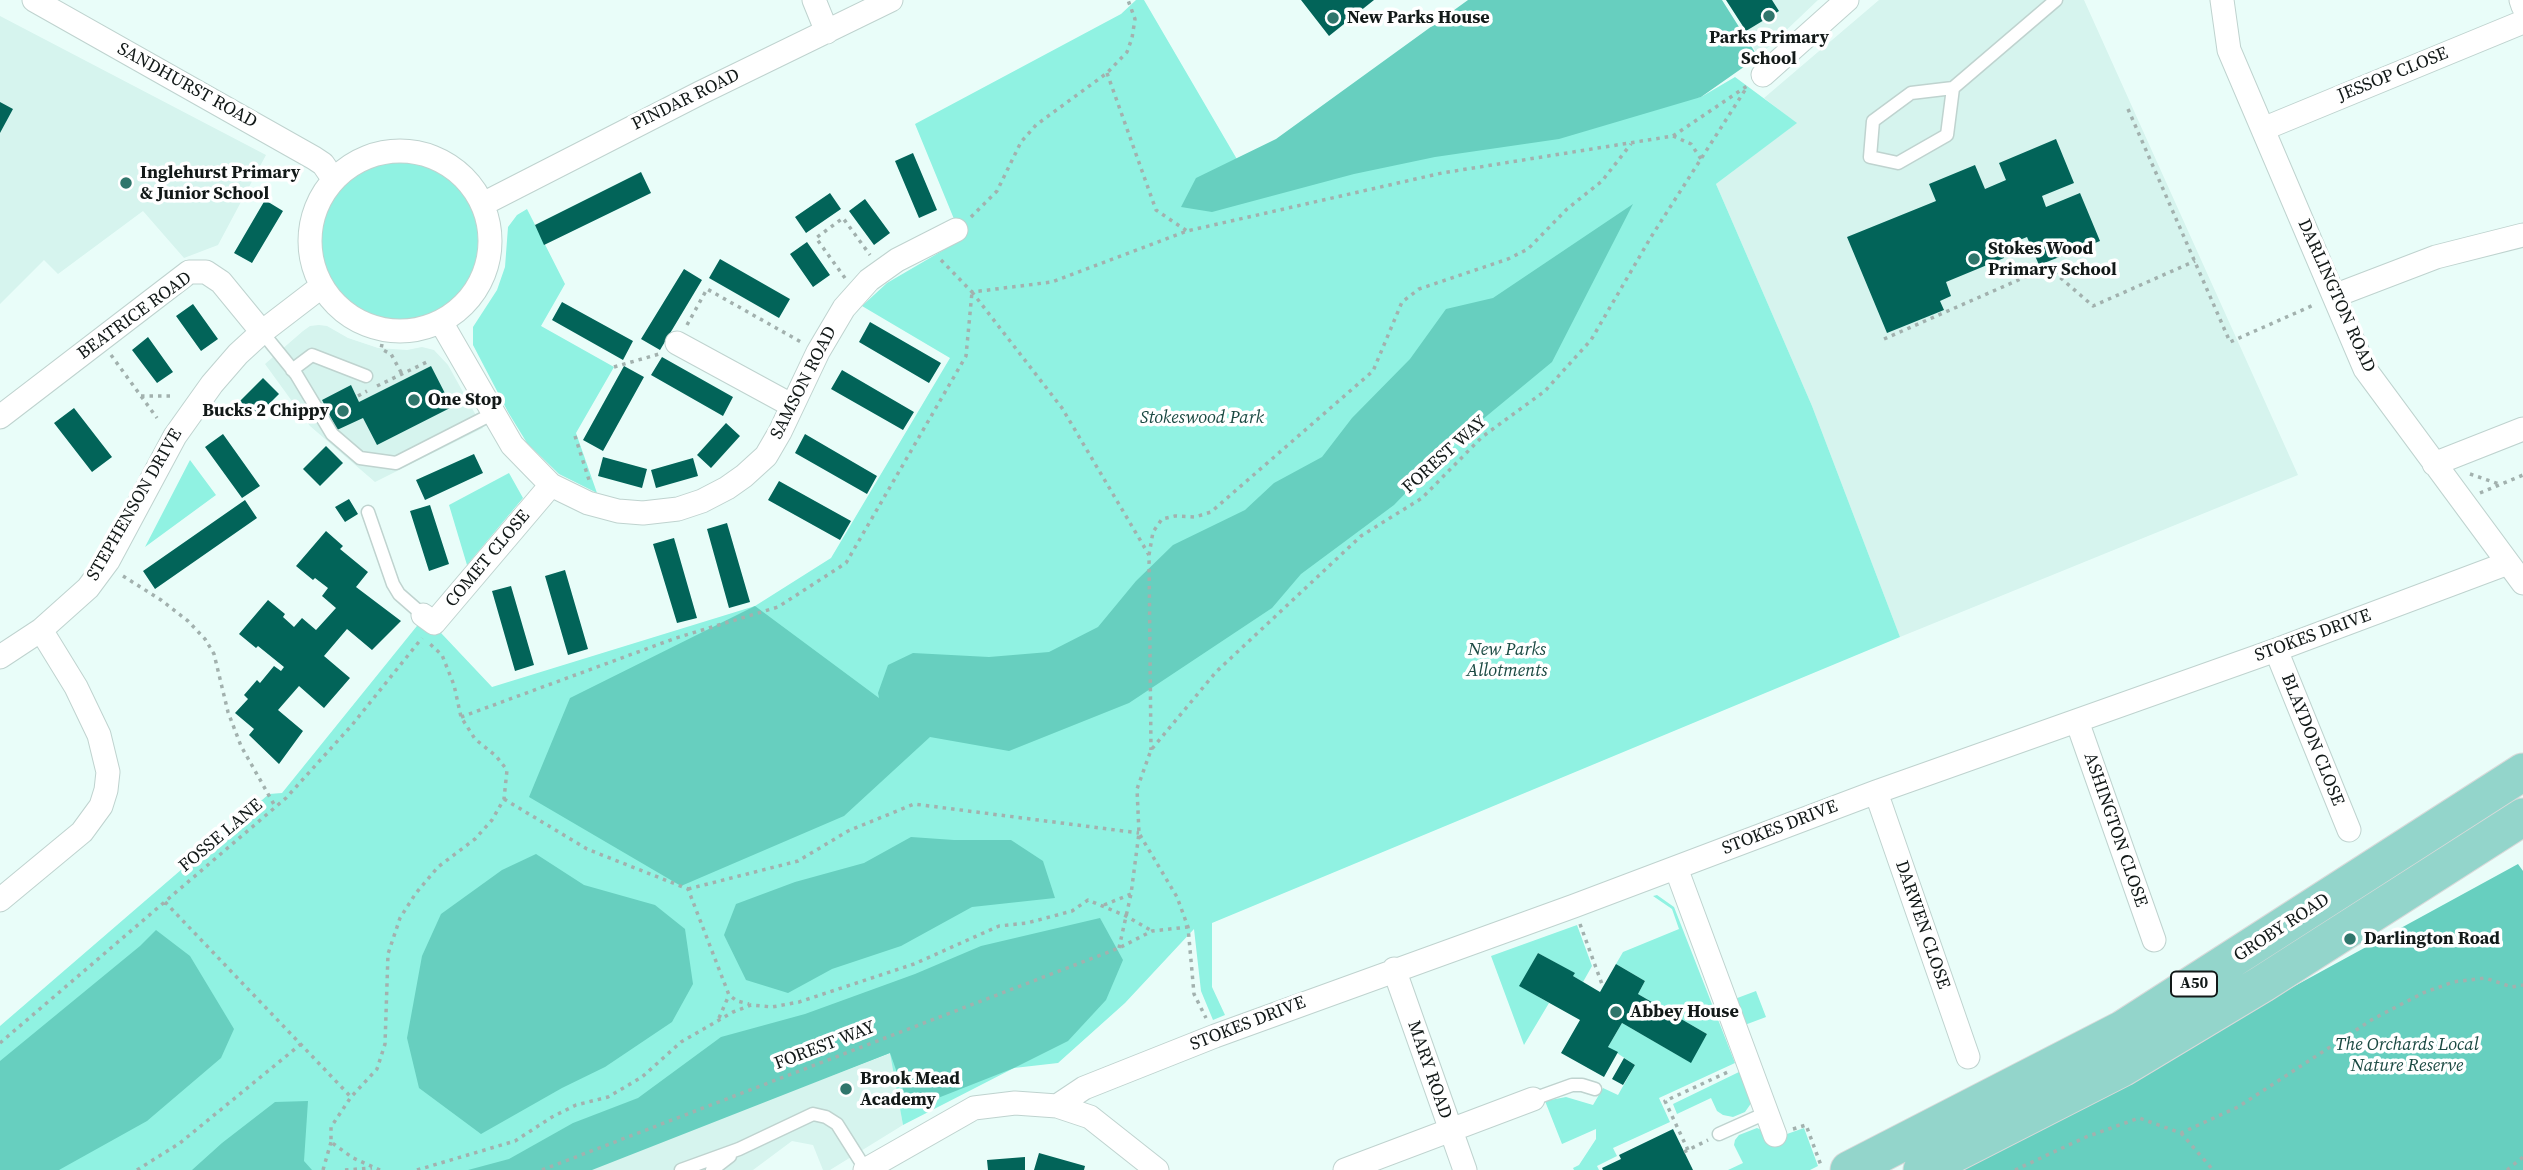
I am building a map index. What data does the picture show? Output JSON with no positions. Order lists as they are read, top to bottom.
{
  "streets": {
    "main road": ["GROBY ROAD", "A50"],
    "street": [
      "JESSOP CLOSE",
      "SANDHURST ROAD",
      "PINDAR ROAD",
      "DARLINGTON ROAD",
      "BEATRICE ROAD",
      "SAMSON ROAD",
      "STEPHENSON DRIVE",
      "COMET CLOSE",
      "STOKES DRIVE",
      "BLAYDON CLOSE",
      "ASHINGTON CLOSE",
      "DARWEN CLOSE",
      "MARY ROAD"
    ],
    "path": ["FOREST WAY", "FOSSE LANE"]
  },
  "crossings": [
    ["JESSOP CLOSE", "DARLINGTON ROAD"],
    ["SANDHURST ROAD", "PINDAR ROAD"],
    ["SANDHURST ROAD", "SAMSON ROAD"],
    ["SANDHURST ROAD", "STEPHENSON DRIVE"],
    ["PINDAR ROAD", "SAMSON ROAD"],
    ["PINDAR ROAD", "STEPHENSON DRIVE"],
    ["DARLINGTON ROAD", "STOKES DRIVE"],
    ["BEATRICE ROAD", "STEPHENSON DRIVE"],
    ["SAMSON ROAD", "STEPHENSON DRIVE"],
    ["SAMSON ROAD", "COMET CLOSE"],
    ["FOREST WAY", "STOKES DRIVE"],
    ["COMET CLOSE", "FOSSE LANE"],
    ["STOKES DRIVE", "BLAYDON CLOSE"],
    ["STOKES DRIVE", "ASHINGTON CLOSE"],
    ["STOKES DRIVE", "DARWEN CLOSE"],
    ["STOKES DRIVE", "MARY ROAD"]
  ],
  "parks": ["Stokeswood Park", "New Parks Allotments", "The Orchards Local Nature Reserve"],
  "places": [
    "Parks Primary School",
    "New Parks House",
    "Inglehurst Primary & Junior School",
    "Stokes Wood Primary School",
    "One Stop",
    "Bucks 2 Chippy",
    "Darlington Road",
    "Abbey House",
    "Brook Mead Academy"
  ]
}
